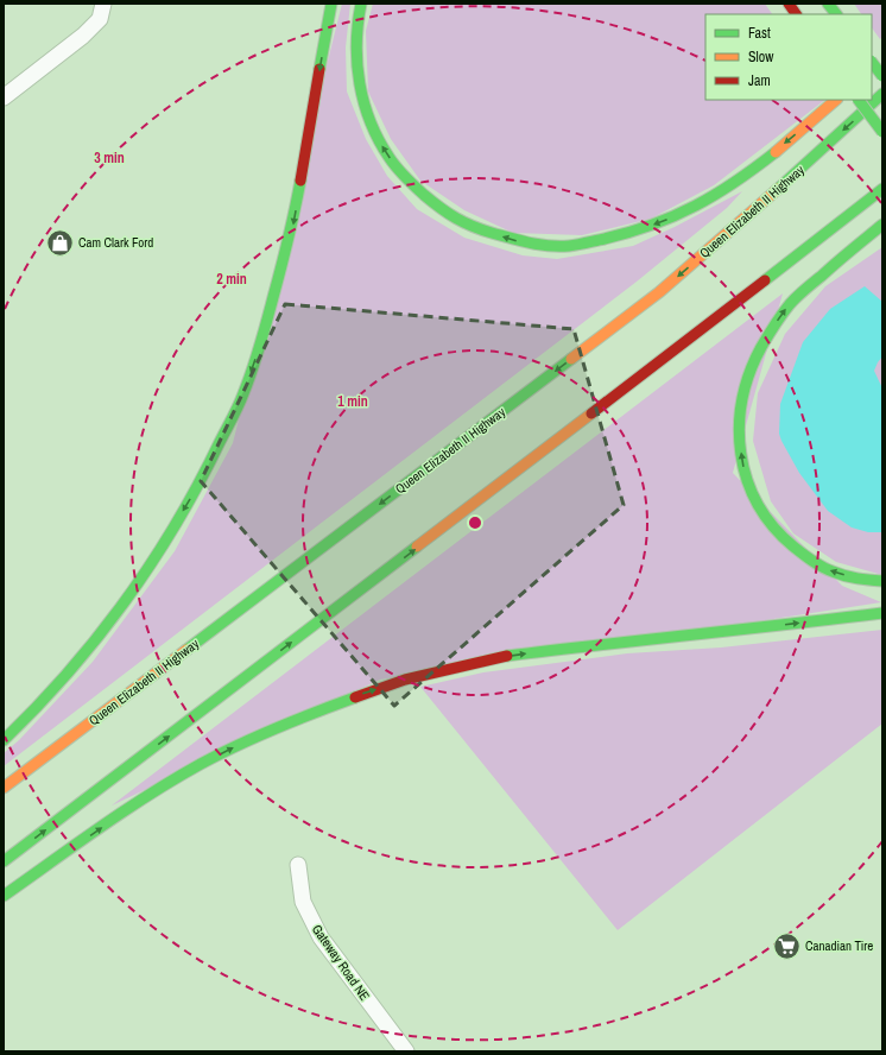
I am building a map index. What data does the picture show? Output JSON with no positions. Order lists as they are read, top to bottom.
{
  "streets": {
    "main road": ["Queen Elizabeth II Highway"],
    "street": ["Gateway Road NE"]
  },
  "places": {
    "shop": ["Cam Clark Ford"],
    "supermarket": ["Canadian Tire"]
  },
  "legend": ["Fast", "Slow", "Jam"],
  "rings": ["3 min", "2 min", "1 min"]
}
